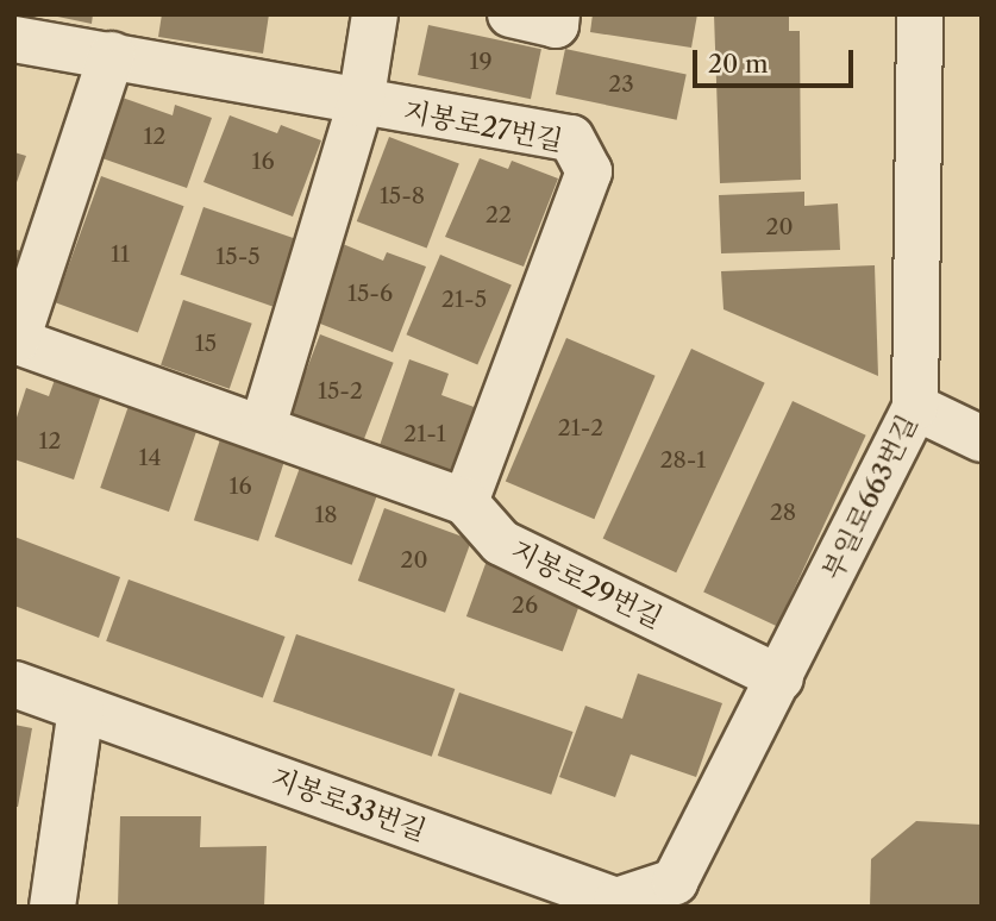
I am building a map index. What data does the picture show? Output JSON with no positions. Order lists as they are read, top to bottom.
{
  "streets": {
    "street": [
      "지봉로27번길",
      "부일로663번길",
      "지봉로29번길",
      "지봉로33번길"
    ]
  },
  "crossings": [
    ["지봉로27번길", "지봉로29번길"],
    ["부일로663번길", "지봉로29번길"],
    ["부일로663번길", "지봉로33번길"]
  ],
  "house_numbers": [
    "19",
    "23",
    "12",
    "16",
    "15-8",
    "22",
    "20",
    "11",
    "15-5",
    "15-6",
    "21-5",
    "15",
    "15-2",
    "21-2",
    "21-1",
    "12",
    "14",
    "28-1",
    "16",
    "28",
    "18",
    "20",
    "26"
  ],
  "scale_bar": "20 m"
}
